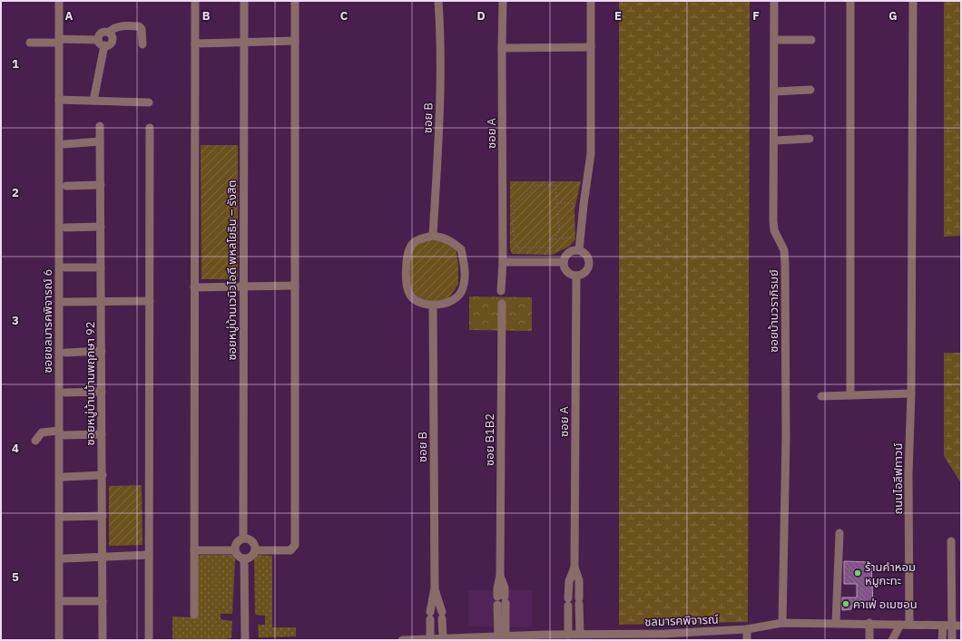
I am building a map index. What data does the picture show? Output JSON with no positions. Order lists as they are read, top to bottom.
{
  "streets": {
    "street": [
      "ซอย B",
      "ซอย A",
      "ซอยหมู่บ้านเวนิวไอดี พหลโยธิน – รังสิต",
      "ซอยบ้านวราภิรมย์",
      "ซอยชลมารคพิจารณ์ 6",
      "ซอยหมู่บ้านบ้านพฤกษา 92",
      "ซอย B1B2",
      "ถนนไอลีฟทาวน์",
      "ชลมารคพิจารณ์"
    ]
  },
  "crossings": [
    ["ซอย B", "ชลมารคพิจารณ์"],
    ["ซอย A", "ชลมารคพิจารณ์"],
    ["ซอยบ้านวราภิรมย์", "ชลมารคพิจารณ์"],
    ["ซอย B1B2", "ชลมารคพิจารณ์"],
    ["ถนนไอลีฟทาวน์", "ชลมารคพิจารณ์"]
  ],
  "places": ["ร้านคำหอม หมูกะทะ", "คาเฟ่ อเมซอน"],
  "grid": {
    "columns": [
      "A",
      "B",
      "C",
      "D",
      "E",
      "F",
      "G"
    ],
    "rows": [
      "1",
      "2",
      "3",
      "4",
      "5"
    ]
  }
}
